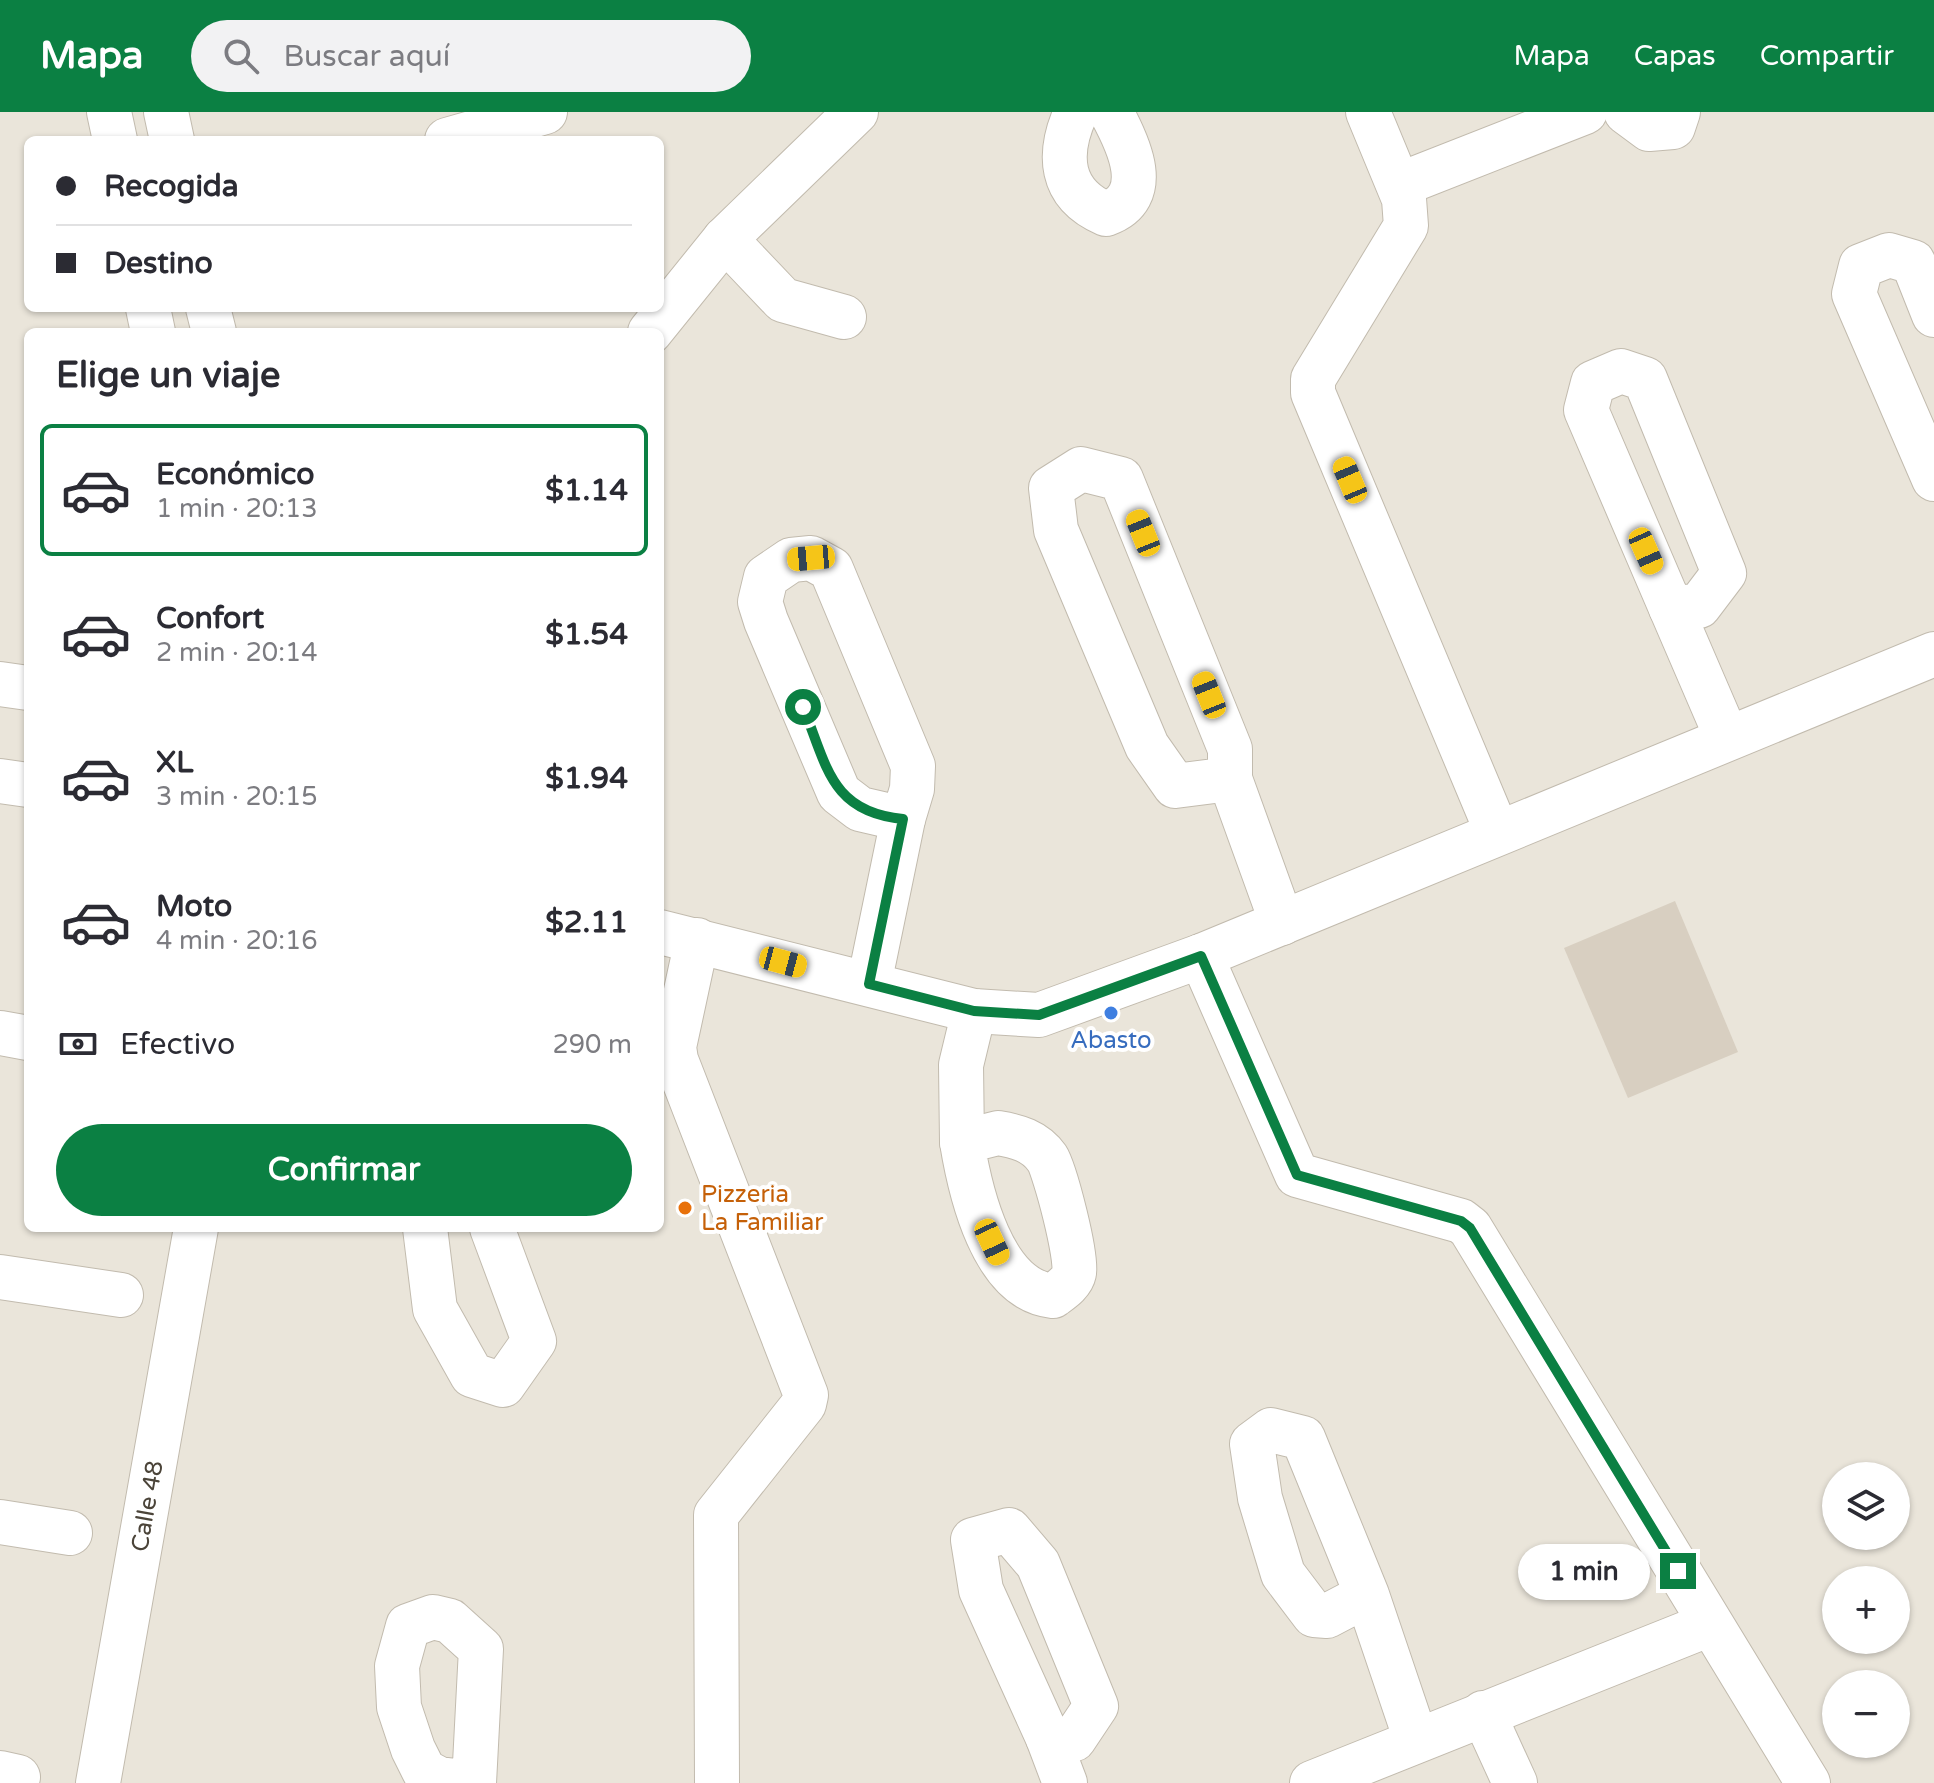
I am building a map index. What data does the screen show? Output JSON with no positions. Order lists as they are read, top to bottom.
{
  "streets": {
    "street": ["Calle 48"]
  },
  "places": ["Abasto", "Pizzeria La Familiar"],
  "page": {
    "header": "Mapa",
    "search": "Buscar aquí",
    "nav": ["Mapa", "Capas", "Compartir"],
    "banner": ["Recogida", "Destino"],
    "heading": "Elige un viaje",
    "list": [
      {
        "name": "Económico",
        "note": "1 min · 20:13",
        "value": "$1.14"
      },
      {
        "name": "Confort",
        "note": "2 min · 20:14",
        "value": "$1.54"
      },
      {
        "name": "XL",
        "note": "3 min · 20:15",
        "value": "$1.94"
      },
      {
        "name": "Moto",
        "note": "4 min · 20:16",
        "value": "$2.11"
      }
    ],
    "pay": ["Efectivo", "290 m"],
    "buttons": "Confirmar",
    "map_buttons": ["+", "−"],
    "bubble": "1 min"
  }
}
